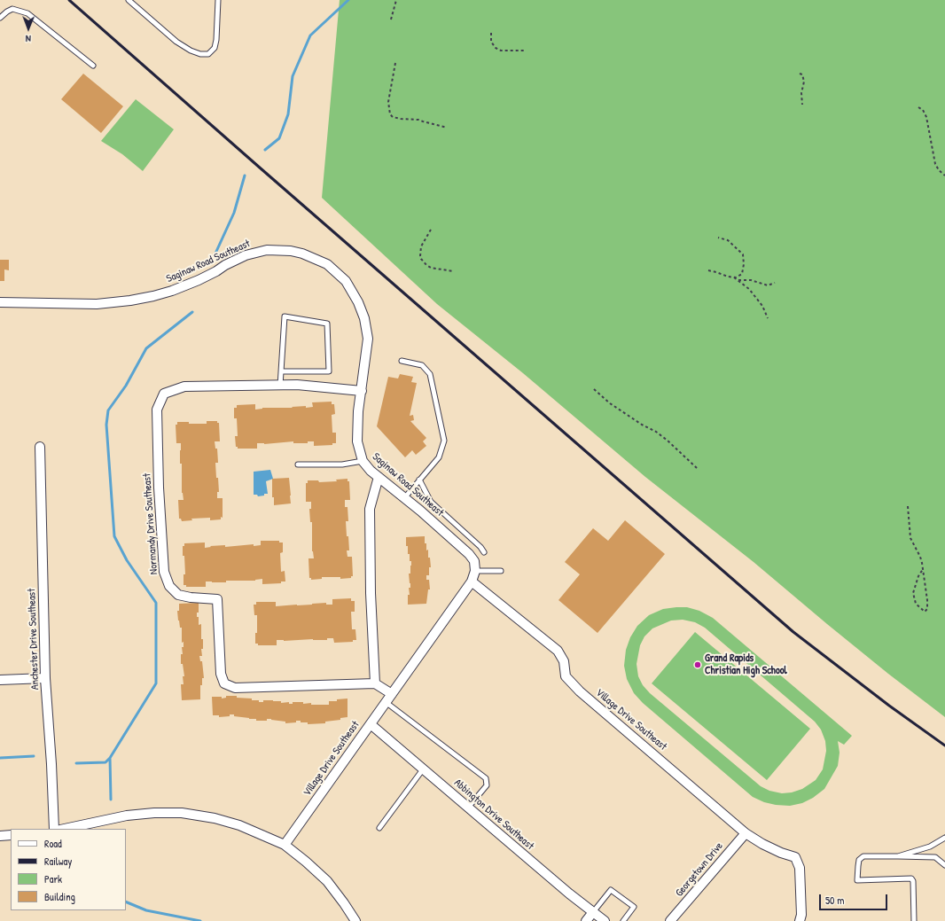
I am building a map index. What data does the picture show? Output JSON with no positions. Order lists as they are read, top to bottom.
{
  "streets": {
    "street": [
      "Saginaw Road Southeast",
      "Normandy Drive Southeast",
      "Anchester Drive Southeast",
      "Village Drive Southeast",
      "Abbington Drive Southeast",
      "Georgetown Drive"
    ]
  },
  "crossings": [
    ["Saginaw Road Southeast", "Normandy Drive Southeast"],
    ["Saginaw Road Southeast", "Village Drive Southeast"],
    ["Village Drive Southeast", "Abbington Drive Southeast"],
    ["Village Drive Southeast", "Georgetown Drive"]
  ],
  "places": ["Grand Rapids Christian High School"],
  "legend": [
    "Road",
    "Railway",
    "Park",
    "Building"
  ],
  "scale_bar": "50 m",
  "north": "bottom"
}
